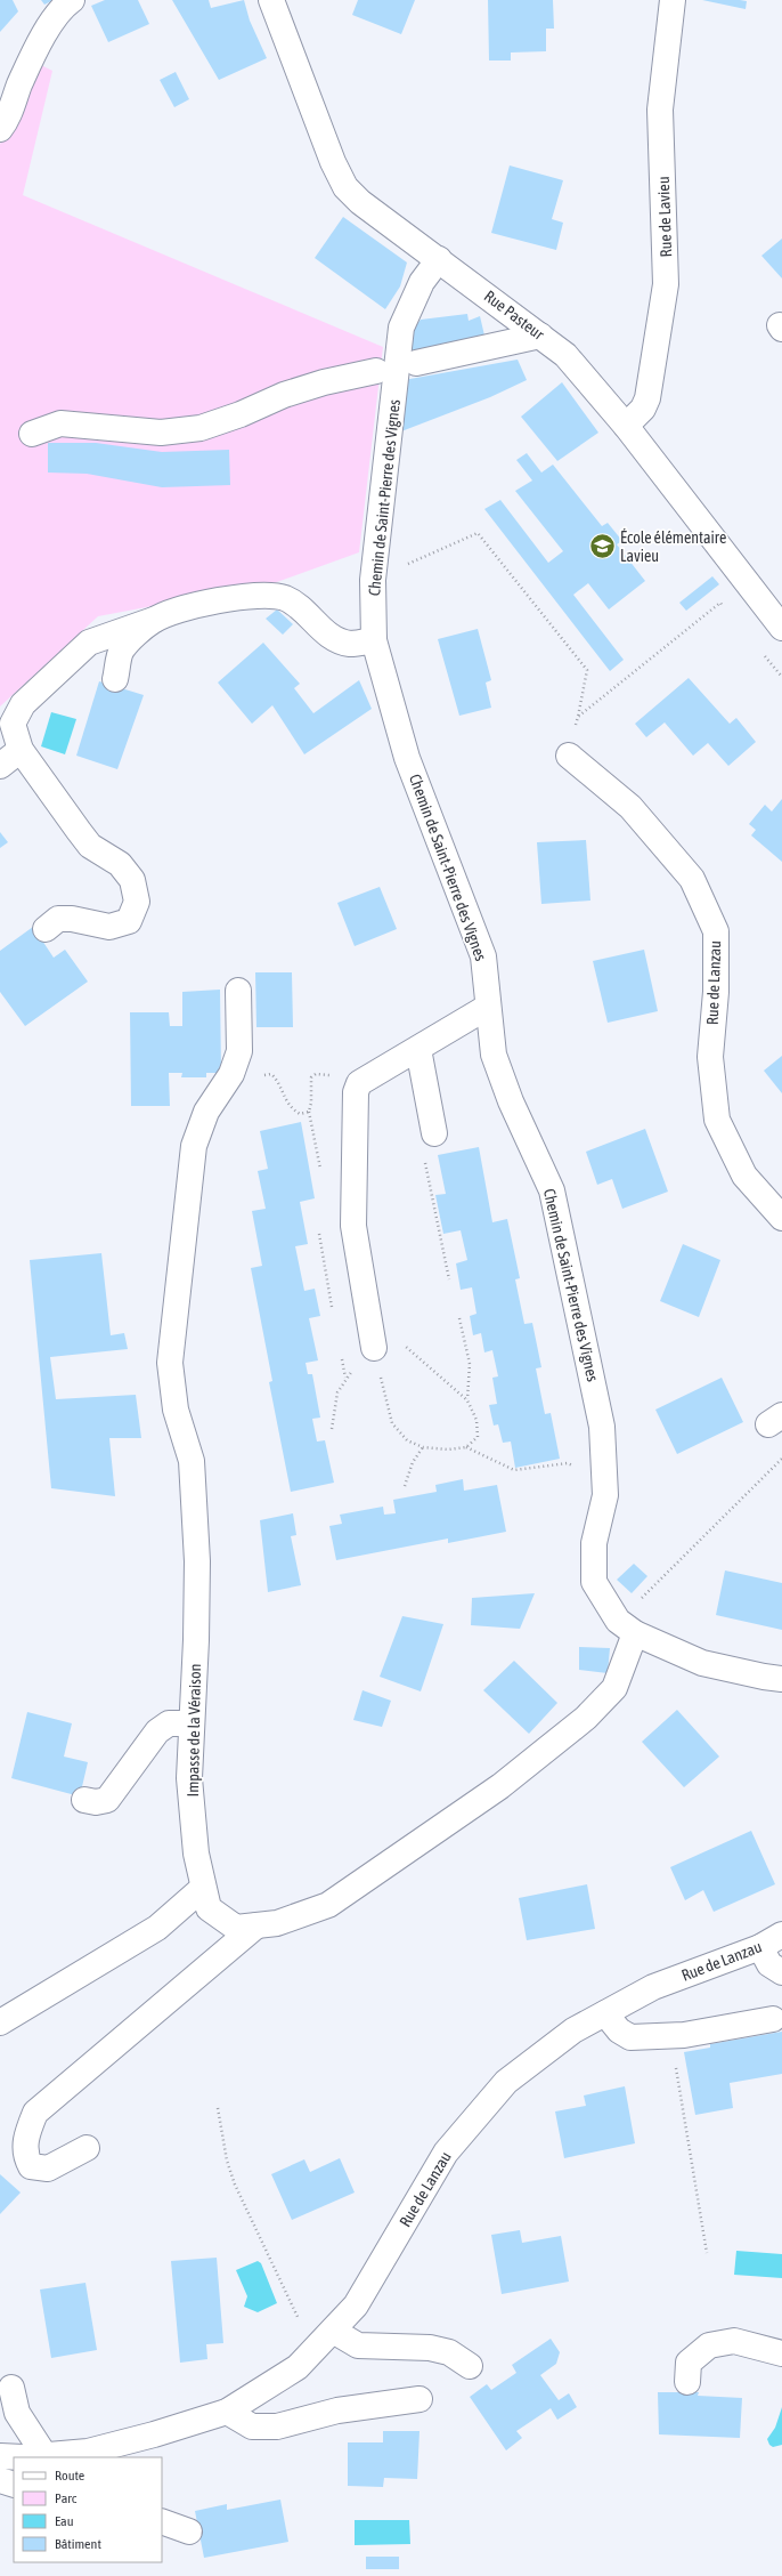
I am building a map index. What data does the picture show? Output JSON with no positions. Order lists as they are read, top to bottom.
{
  "streets": {
    "street": [
      "Rue de Lavieu",
      "Rue Pasteur",
      "Chemin de Saint-Pierre des Vignes",
      "Rue de Lanzau",
      "Impasse de la Véraison"
    ]
  },
  "crossings": [
    ["Rue de Lavieu", "Rue Pasteur"],
    ["Rue Pasteur", "Chemin de Saint-Pierre des Vignes"],
    ["Chemin de Saint-Pierre des Vignes", "Impasse de la Véraison"]
  ],
  "places": {
    "school or university": ["École élémentaire Lavieu"]
  },
  "legend": [
    "Route",
    "Parc",
    "Eau",
    "Bâtiment"
  ]
}
